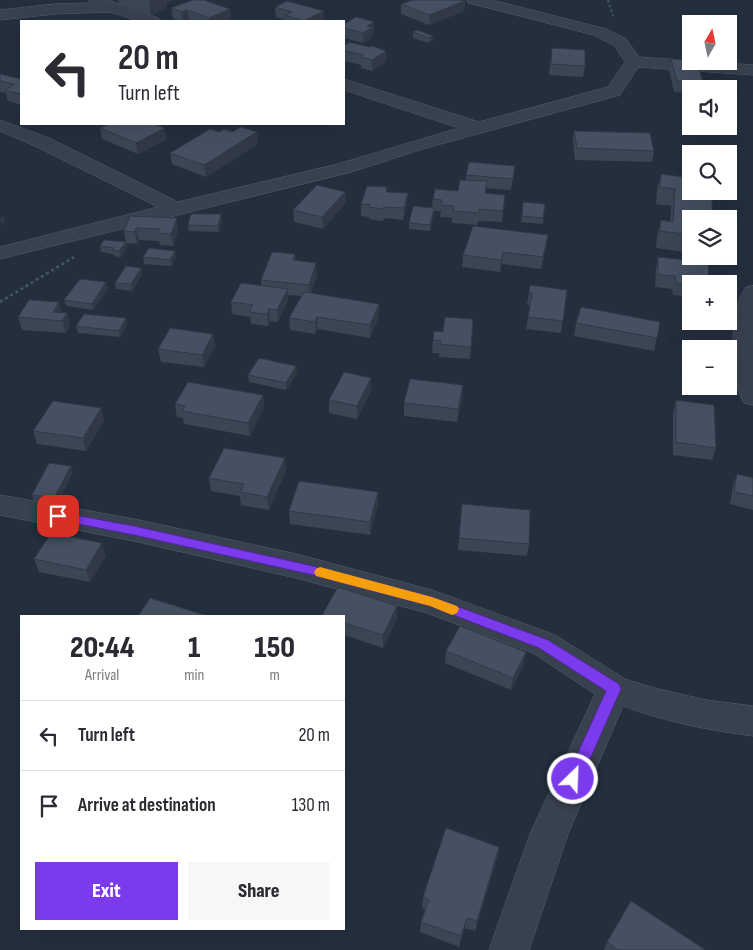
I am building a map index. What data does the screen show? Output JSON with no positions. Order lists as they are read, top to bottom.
{
  "north": "top",
  "page": {
    "map_buttons": ["+", "−"],
    "turn": ["20 m", "Turn left"],
    "eta": [
      "20:44",
      "Arrival",
      "1",
      "min",
      "150",
      "m"
    ],
    "list": [
      {
        "name": "Turn left",
        "value": "20 m"
      },
      {
        "name": "Arrive at destination",
        "value": "130 m"
      }
    ],
    "buttons": ["Exit", "Share"]
  }
}
